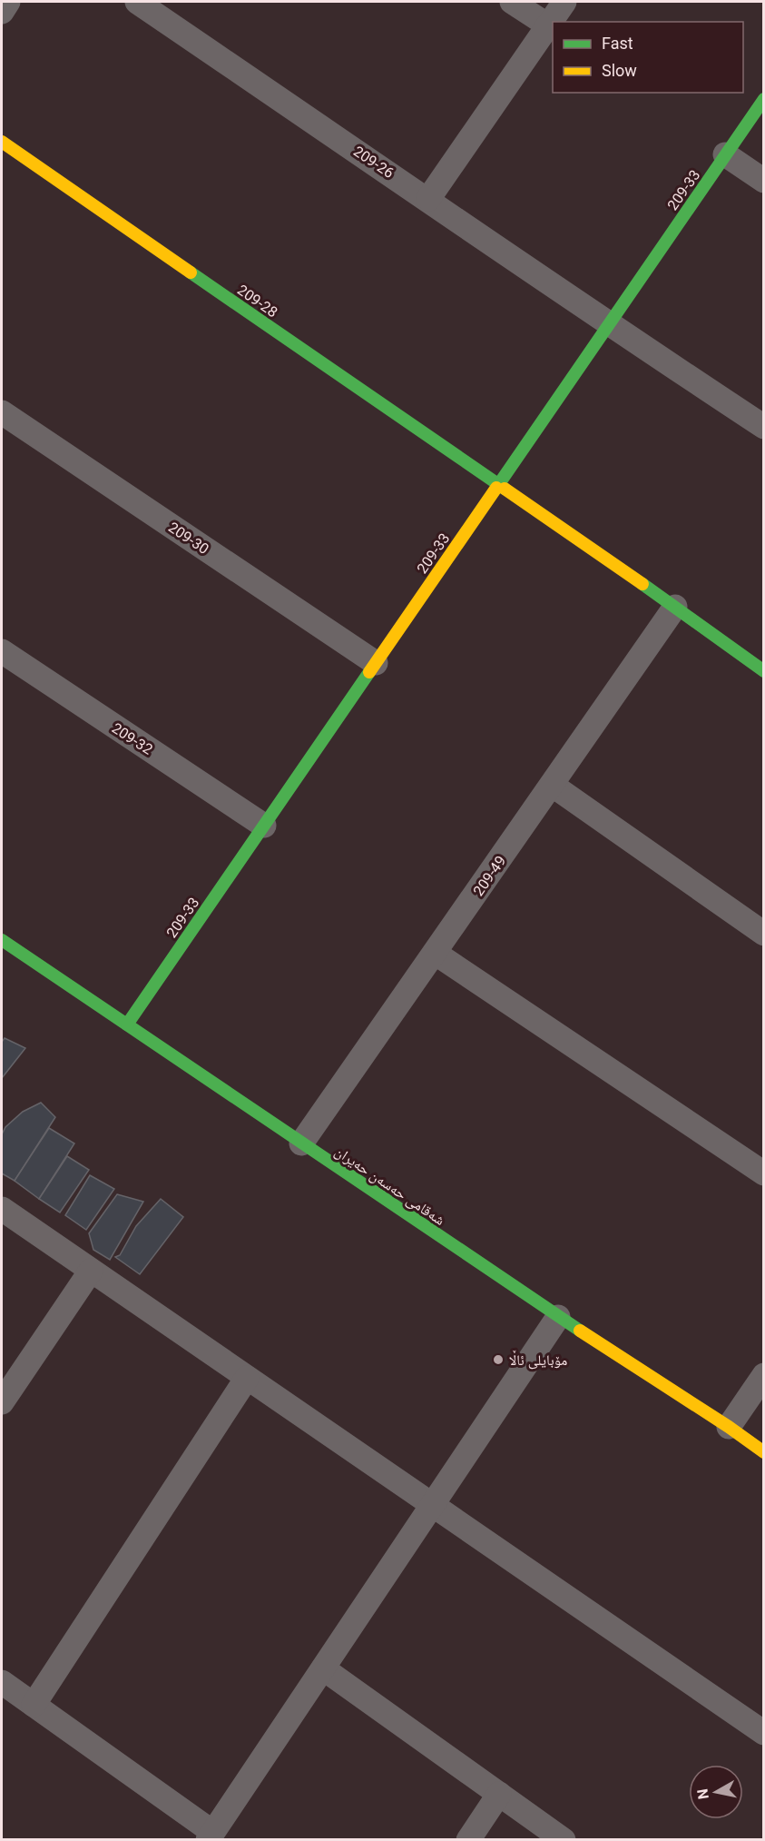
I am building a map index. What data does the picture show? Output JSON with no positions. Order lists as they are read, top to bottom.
{
  "streets": {
    "street": [
      "209-26",
      "209-33",
      "209-28",
      "209-30",
      "209-32",
      "209-49",
      "شەقامی حەسەن حەیران"
    ]
  },
  "crossings": [
    ["209-26", "209-33"],
    ["209-33", "209-28"],
    ["209-33", "209-30"],
    ["209-33", "209-32"],
    ["209-33", "شەقامی حەسەن حەیران"],
    ["209-28", "209-49"],
    ["209-49", "شەقامی حەسەن حەیران"]
  ],
  "places": ["مۆبایلی ئاڵا"],
  "legend": ["Fast", "Slow"],
  "north": "left"
}
